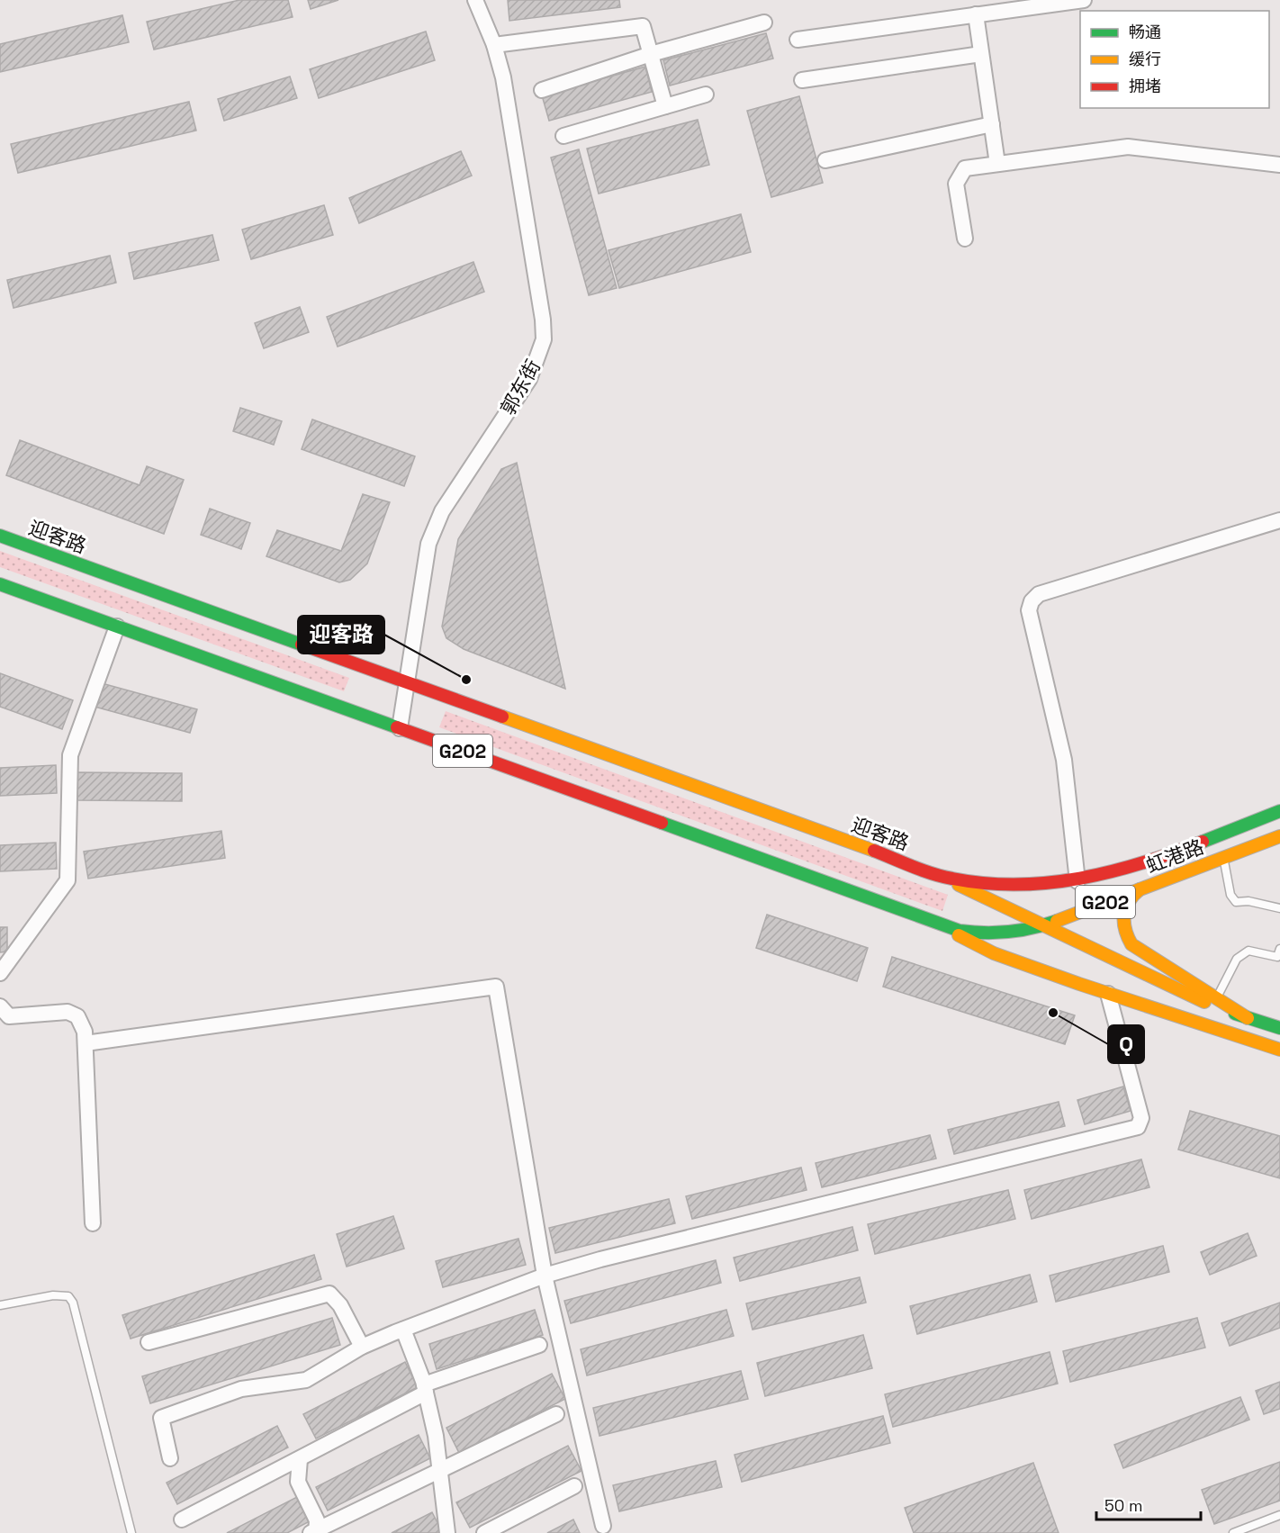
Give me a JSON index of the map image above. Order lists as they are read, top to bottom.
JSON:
{
  "streets": {
    "main road": ["迎客路", "G202", "虹港路"],
    "street": ["郭东街"]
  },
  "crossings": [
    ["郭东街", "迎客路"],
    ["郭东街", "G202"],
    ["迎客路", "虹港路"],
    ["G202", "虹港路"]
  ],
  "places": ["迎客路", "Q"],
  "legend": ["畅通", "缓行", "拥堵"],
  "scale_bar": "50 m"
}
